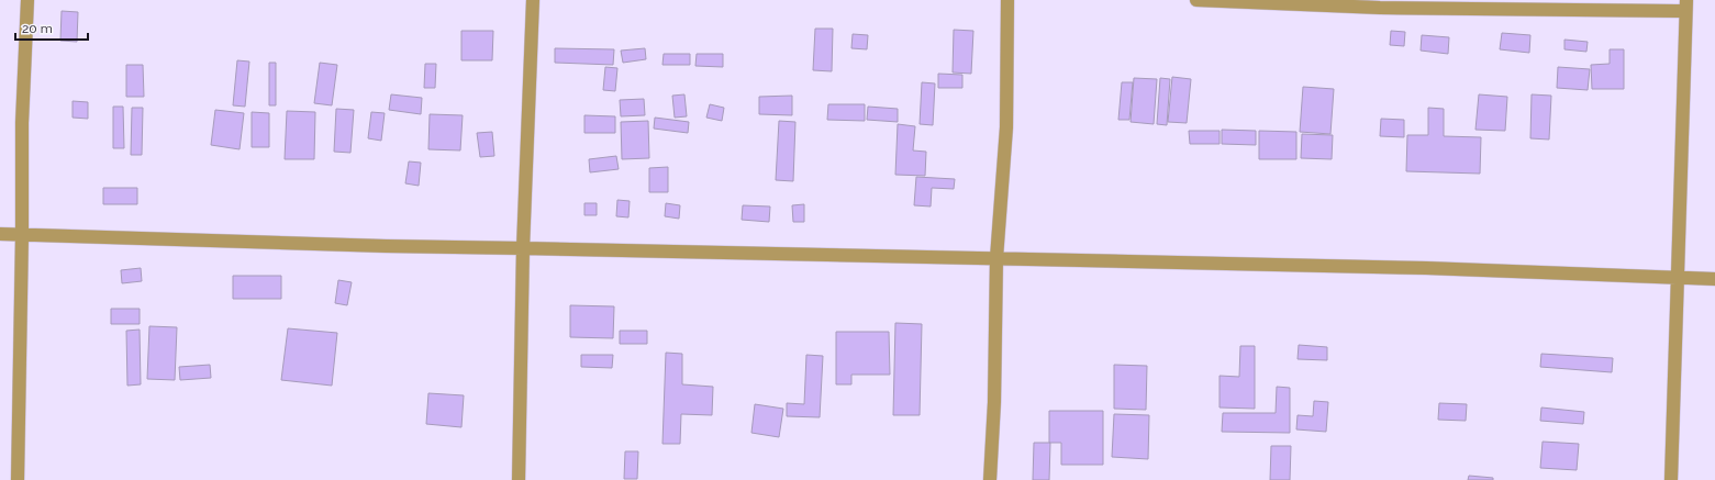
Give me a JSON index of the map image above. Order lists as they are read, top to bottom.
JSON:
{
  "scale_bar": "20 m"
}
